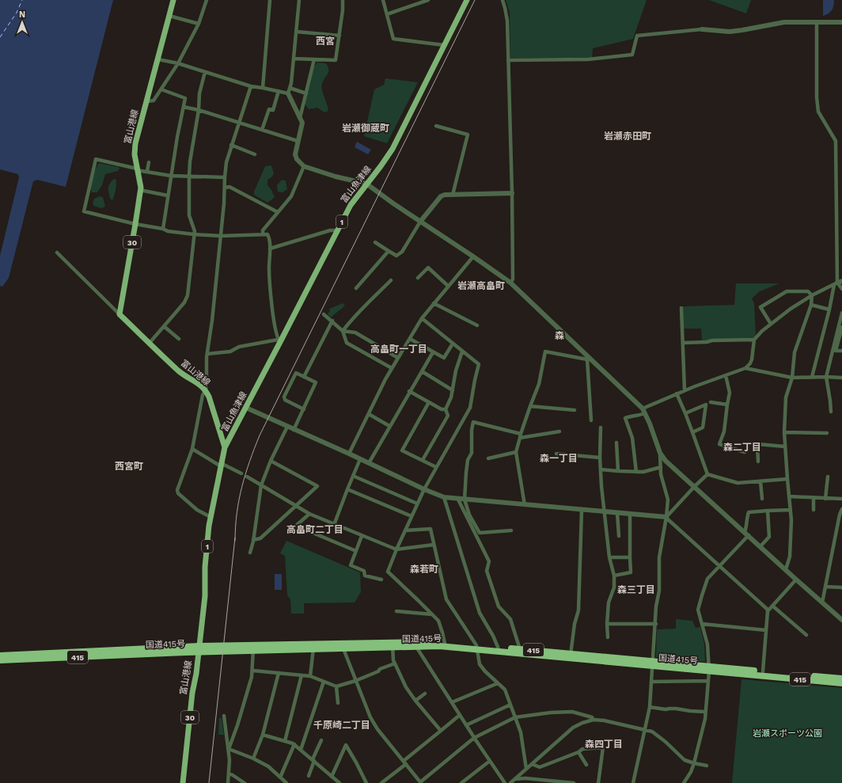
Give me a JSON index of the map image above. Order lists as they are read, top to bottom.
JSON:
{
  "streets": {
    "highway": ["国道415号", "415"],
    "main road": [
      "富山港線",
      "富山魚津線",
      "1",
      "30"
    ]
  },
  "crossings": [
    ["富山港線", "富山魚津線"],
    ["富山港線", "国道415号"]
  ],
  "districts": [
    "西宮",
    "岩瀬御蔵町",
    "岩瀬赤田町",
    "岩瀬高畠町",
    "森",
    "高畠町一丁目",
    "森二丁目",
    "森一丁目",
    "西宮町",
    "高畠町二丁目",
    "森若町",
    "森三丁目",
    "千原崎二丁目",
    "森四丁目"
  ],
  "parks": ["岩瀬スポーツ公園"],
  "north": "top"
}
